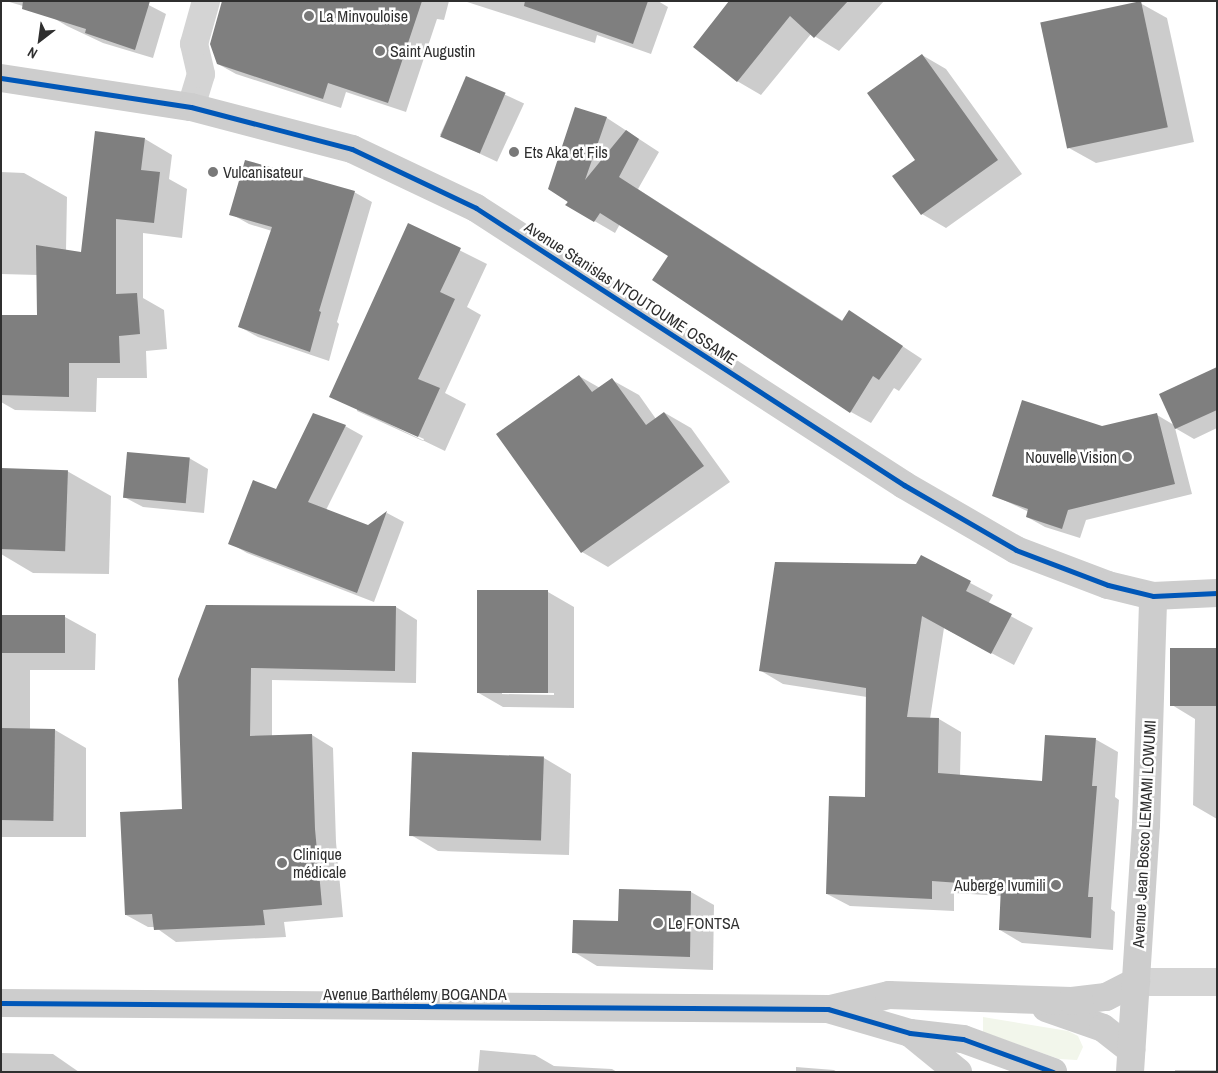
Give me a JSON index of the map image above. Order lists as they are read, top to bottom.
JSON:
{
  "streets": {
    "street": ["Avenue Stanislas NTOUTOUME OSSAME", "Avenue Jean Bosco LEMAMI LOWUMI", "Avenue Barthélemy BOGANDA"]
  },
  "crossings": [
    ["Avenue Stanislas NTOUTOUME OSSAME", "Avenue Jean Bosco LEMAMI LOWUMI"]
  ],
  "places": [
    "La Minvouloise",
    "Saint Augustin",
    "Ets Aka et Fils",
    "Vulcanisateur",
    "Nouvelle Vision",
    "Clinique médicale",
    "Auberge Ivumili",
    "Le FONTSA"
  ],
  "north": "bottom left"
}
